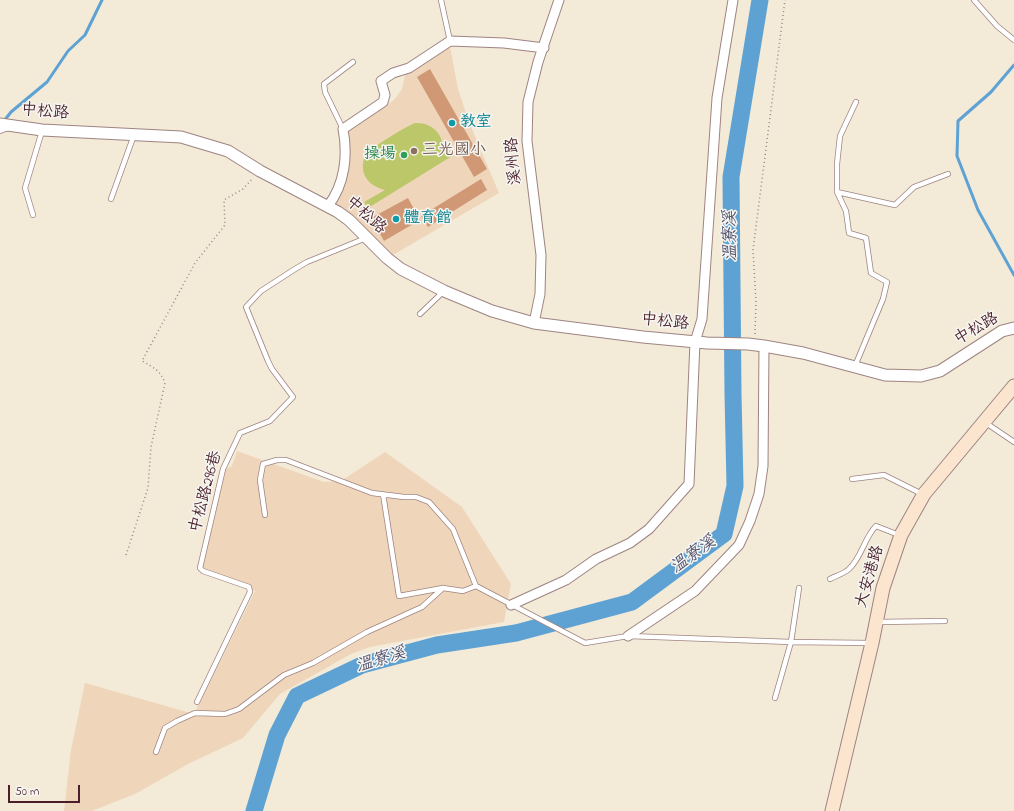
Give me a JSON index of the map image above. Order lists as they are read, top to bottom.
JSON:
{
  "streets": {
    "main road": ["大安港路"],
    "street": ["中松路", "溪州路"],
    "lane": ["中松路296巷"]
  },
  "crossings": [
    ["中松路", "溪州路"],
    ["中松路", "中松路296巷"]
  ],
  "water": ["溫寮溪"],
  "places": [
    "教室",
    "三光國小",
    "操場",
    "體育館"
  ],
  "scale_bar": "50 m"
}
